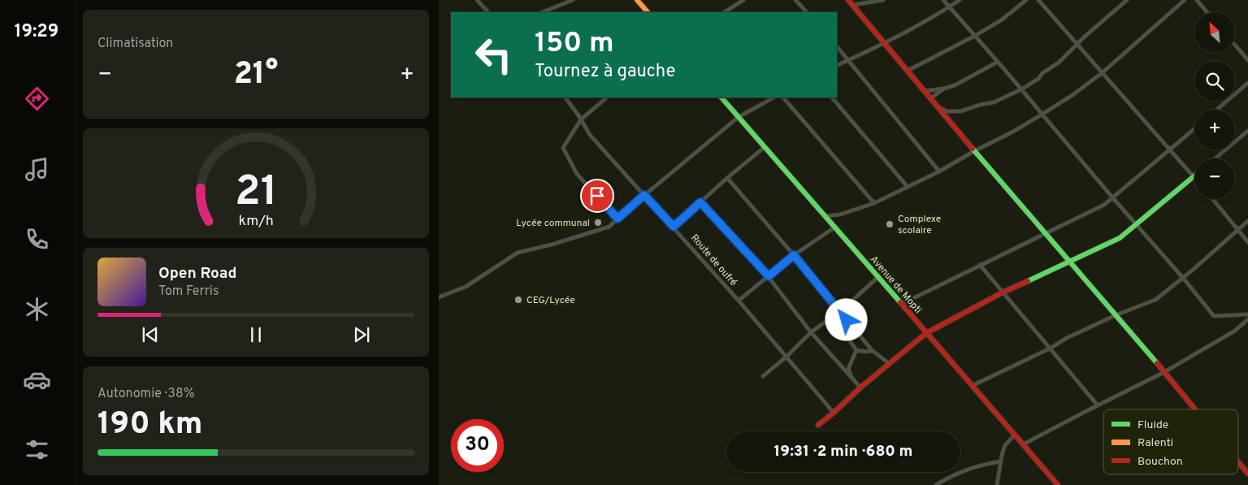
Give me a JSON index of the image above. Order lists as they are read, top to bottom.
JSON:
{
  "streets": {
    "street": ["Route de oufré", "Avenue de Mopti"]
  },
  "places": ["Lycée communal", "Complexe scolaire", "CEG/Lycée"],
  "legend": ["Fluide", "Ralenti", "Bouchon"],
  "north": "top left",
  "page": {
    "tabs": "19:29",
    "tile": [
      "Climatisation",
      ["Autonomie · 38%", "190 km"]
    ],
    "map_buttons": ["+", "−"],
    "turn": ["150 m", "Tournez à gauche"],
    "heat": ["−", "21°", "+"],
    "song": ["Open Road", "Tom Ferris"],
    "limit": "30",
    "trip": "19:31 · 2 min · 680 m",
    "gauge": ["21", "km/h"]
  }
}
